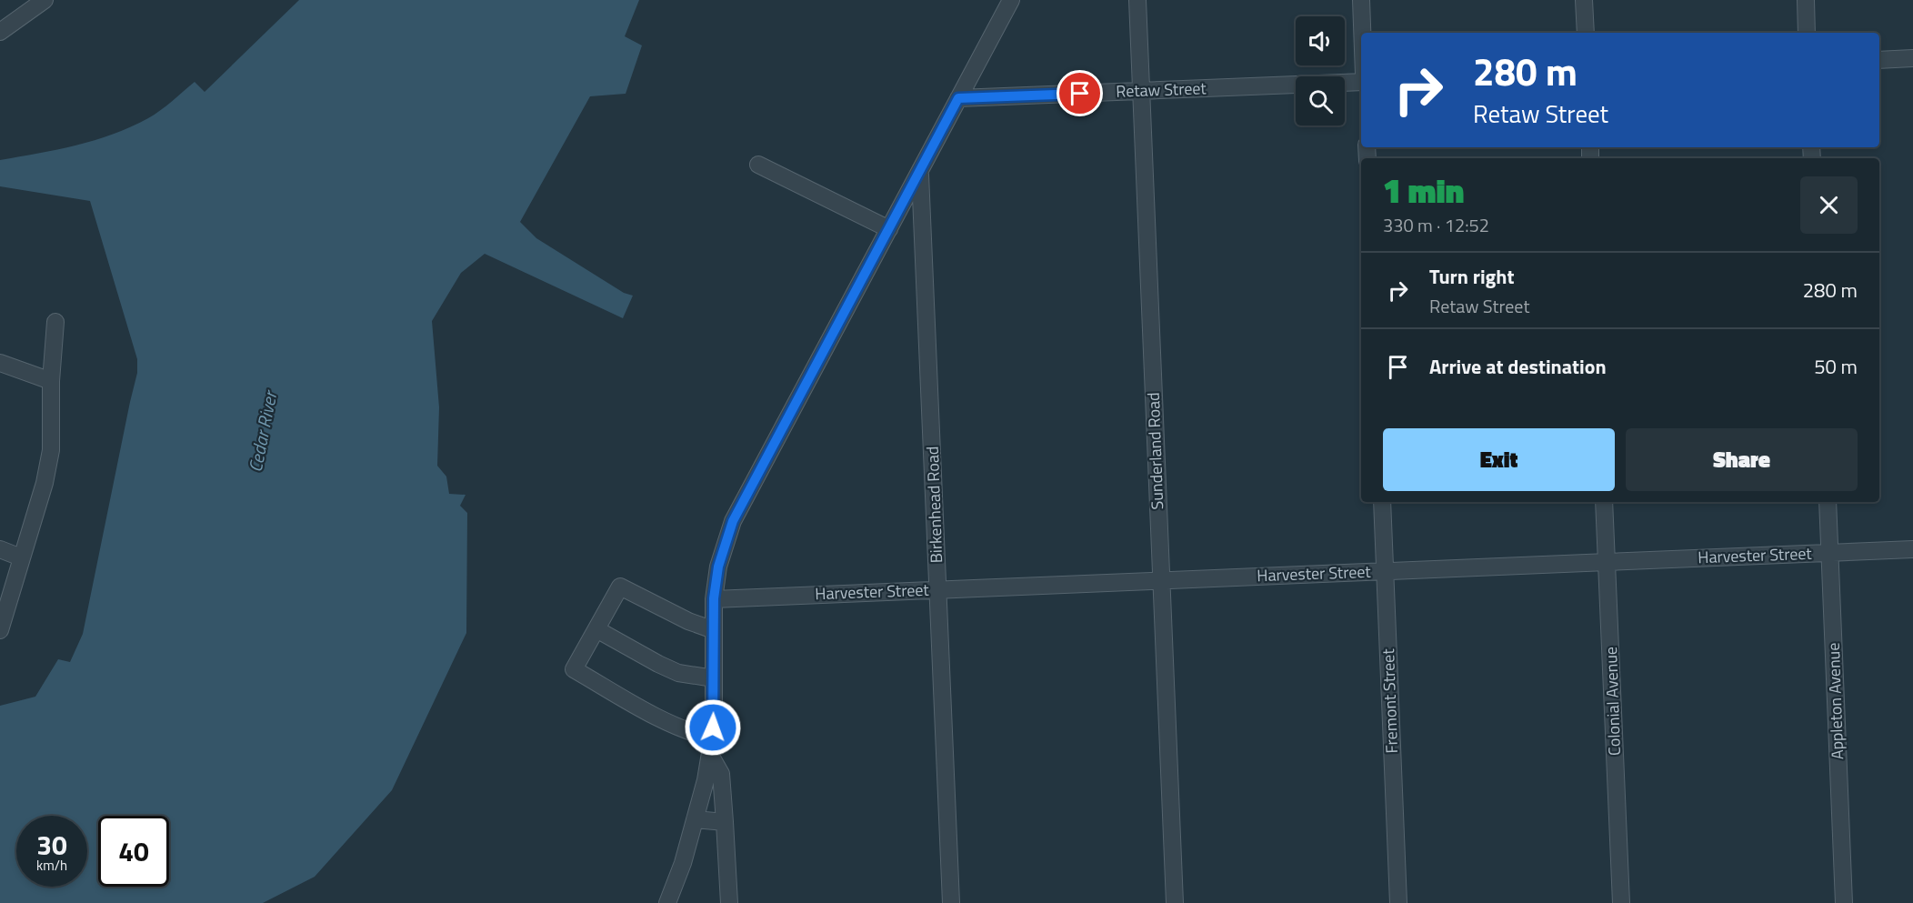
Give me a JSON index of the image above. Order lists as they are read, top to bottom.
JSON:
{
  "streets": {
    "street": [
      "Retaw Street",
      "Sunderland Road",
      "Birkenhead Road",
      "Harvester Street",
      "Fremont Street",
      "Colonial Avenue",
      "Appleton Avenue"
    ]
  },
  "crossings": [
    ["Retaw Street", "Sunderland Road"],
    ["Sunderland Road", "Harvester Street"],
    ["Birkenhead Road", "Harvester Street"],
    ["Harvester Street", "Fremont Street"],
    ["Harvester Street", "Colonial Avenue"],
    ["Harvester Street", "Appleton Avenue"]
  ],
  "water": ["Cedar River"],
  "page": {
    "turn": ["280 m", "Retaw Street"],
    "heading": ["1 min", "330 m · 12:52"],
    "list": [
      {
        "name": "Turn right",
        "note": "Retaw Street",
        "value": "280 m"
      },
      {
        "name": "Arrive at destination",
        "value": "50 m"
      }
    ],
    "buttons": ["Exit", "Share"],
    "speed": "30 km/h",
    "limit": "40"
  }
}
